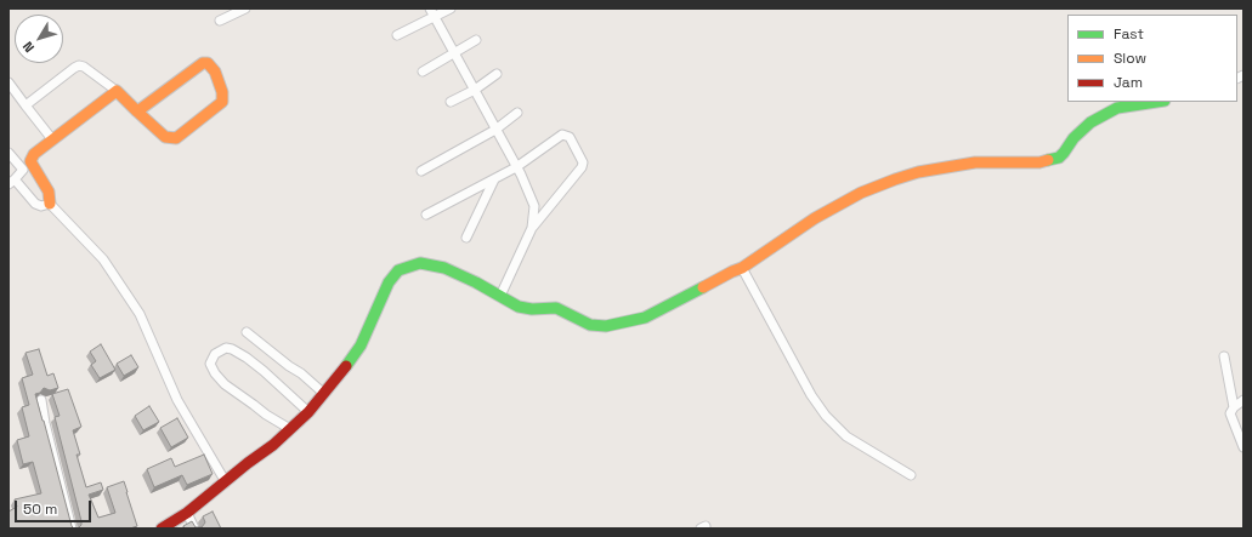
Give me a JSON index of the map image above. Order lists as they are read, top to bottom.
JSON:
{
  "legend": ["Fast", "Slow", "Jam"],
  "scale_bar": "50 m",
  "north": "bottom left"
}
